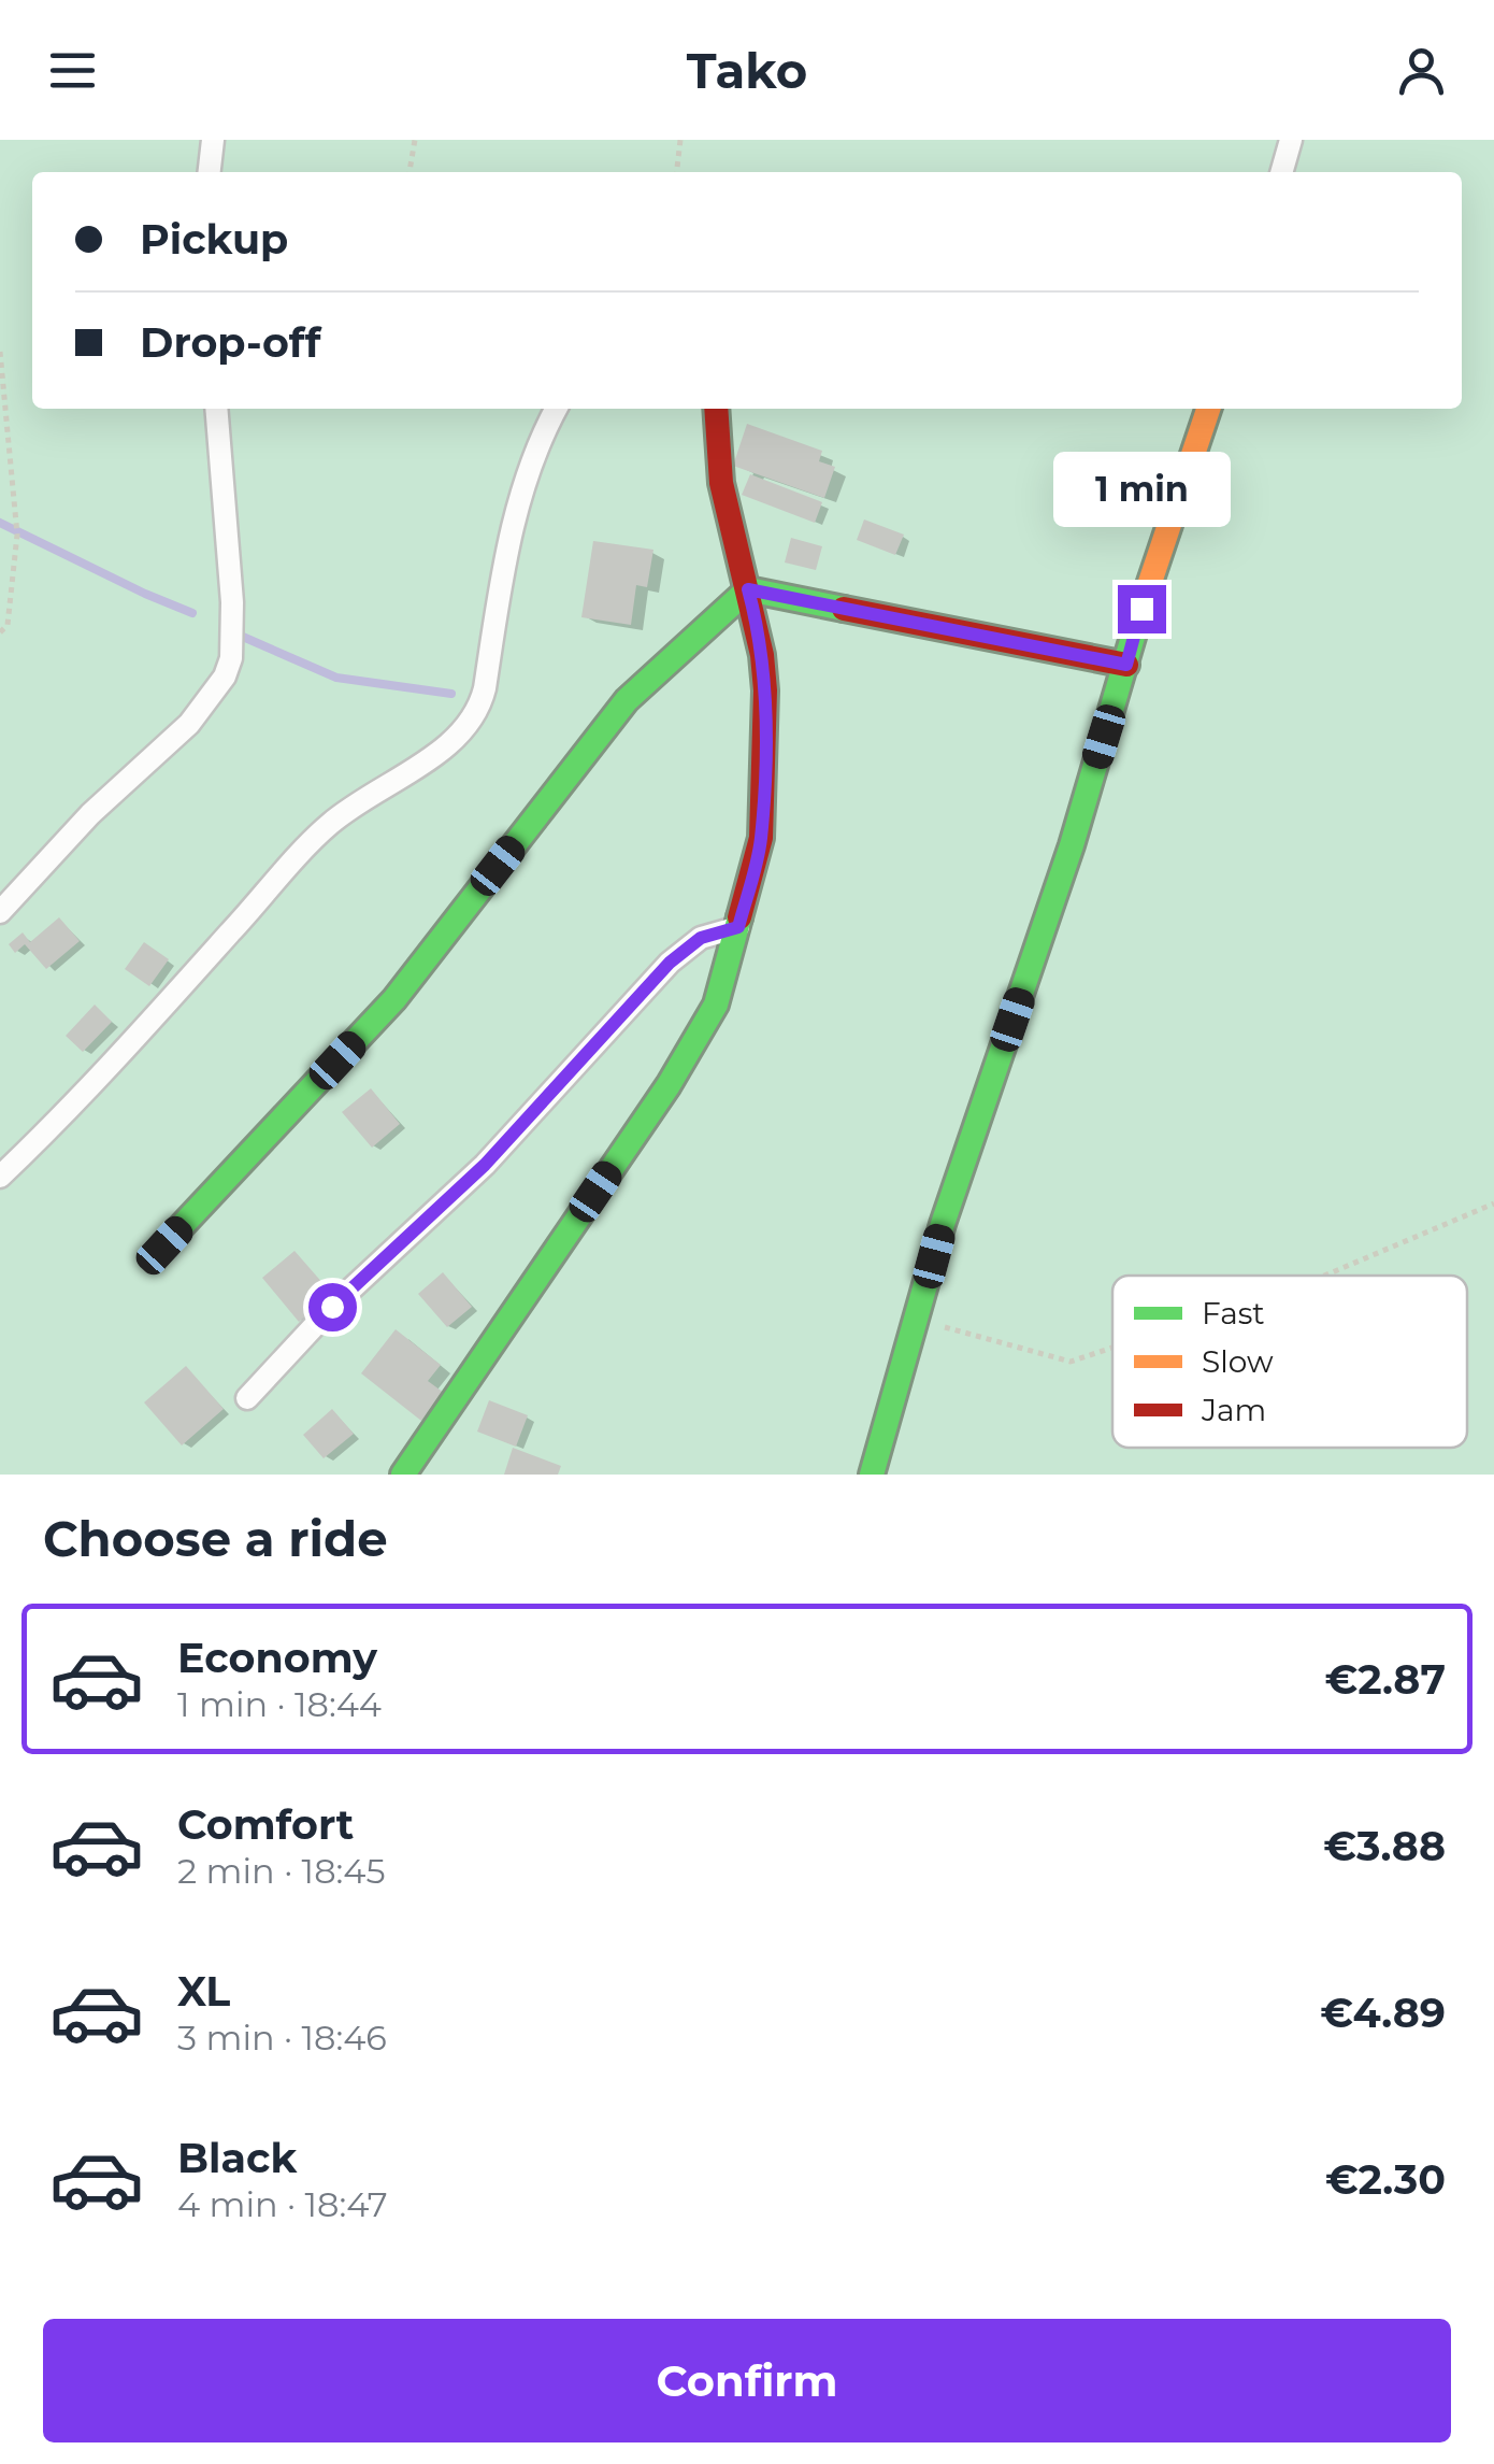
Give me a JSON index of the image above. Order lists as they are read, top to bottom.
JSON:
{
  "legend": ["Fast", "Slow", "Jam"],
  "page": {
    "header": "Tako",
    "banner": ["Pickup", "Drop-off"],
    "bubble": "1 min",
    "heading": "Choose a ride",
    "list": [
      {
        "name": "Economy",
        "note": "1 min · 18:44",
        "value": "€2.87"
      },
      {
        "name": "Comfort",
        "note": "2 min · 18:45",
        "value": "€3.88"
      },
      {
        "name": "XL",
        "note": "3 min · 18:46",
        "value": "€4.89"
      },
      {
        "name": "Black",
        "note": "4 min · 18:47",
        "value": "€2.30"
      }
    ],
    "buttons": "Confirm"
  }
}
